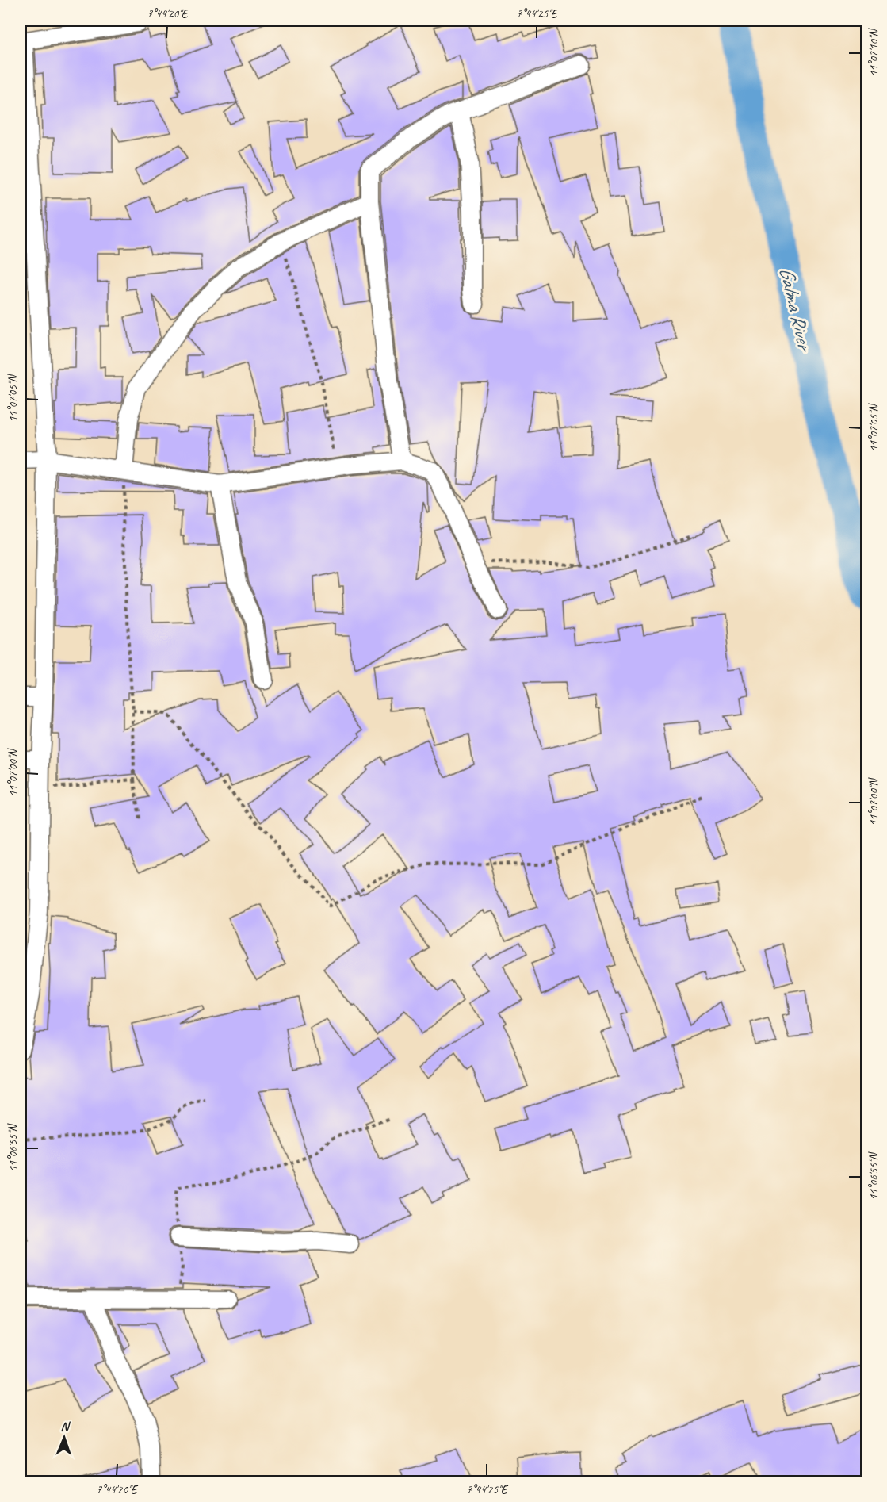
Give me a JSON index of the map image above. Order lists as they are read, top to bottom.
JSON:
{
  "water": ["Galma River"],
  "north": "top",
  "coordinates": [
    "7°44'20\"E",
    "7°44'25\"E",
    "11°07'10\"N",
    "11°07'05\"N",
    "11°07'00\"N",
    "11°06'55\"N"
  ]
}
